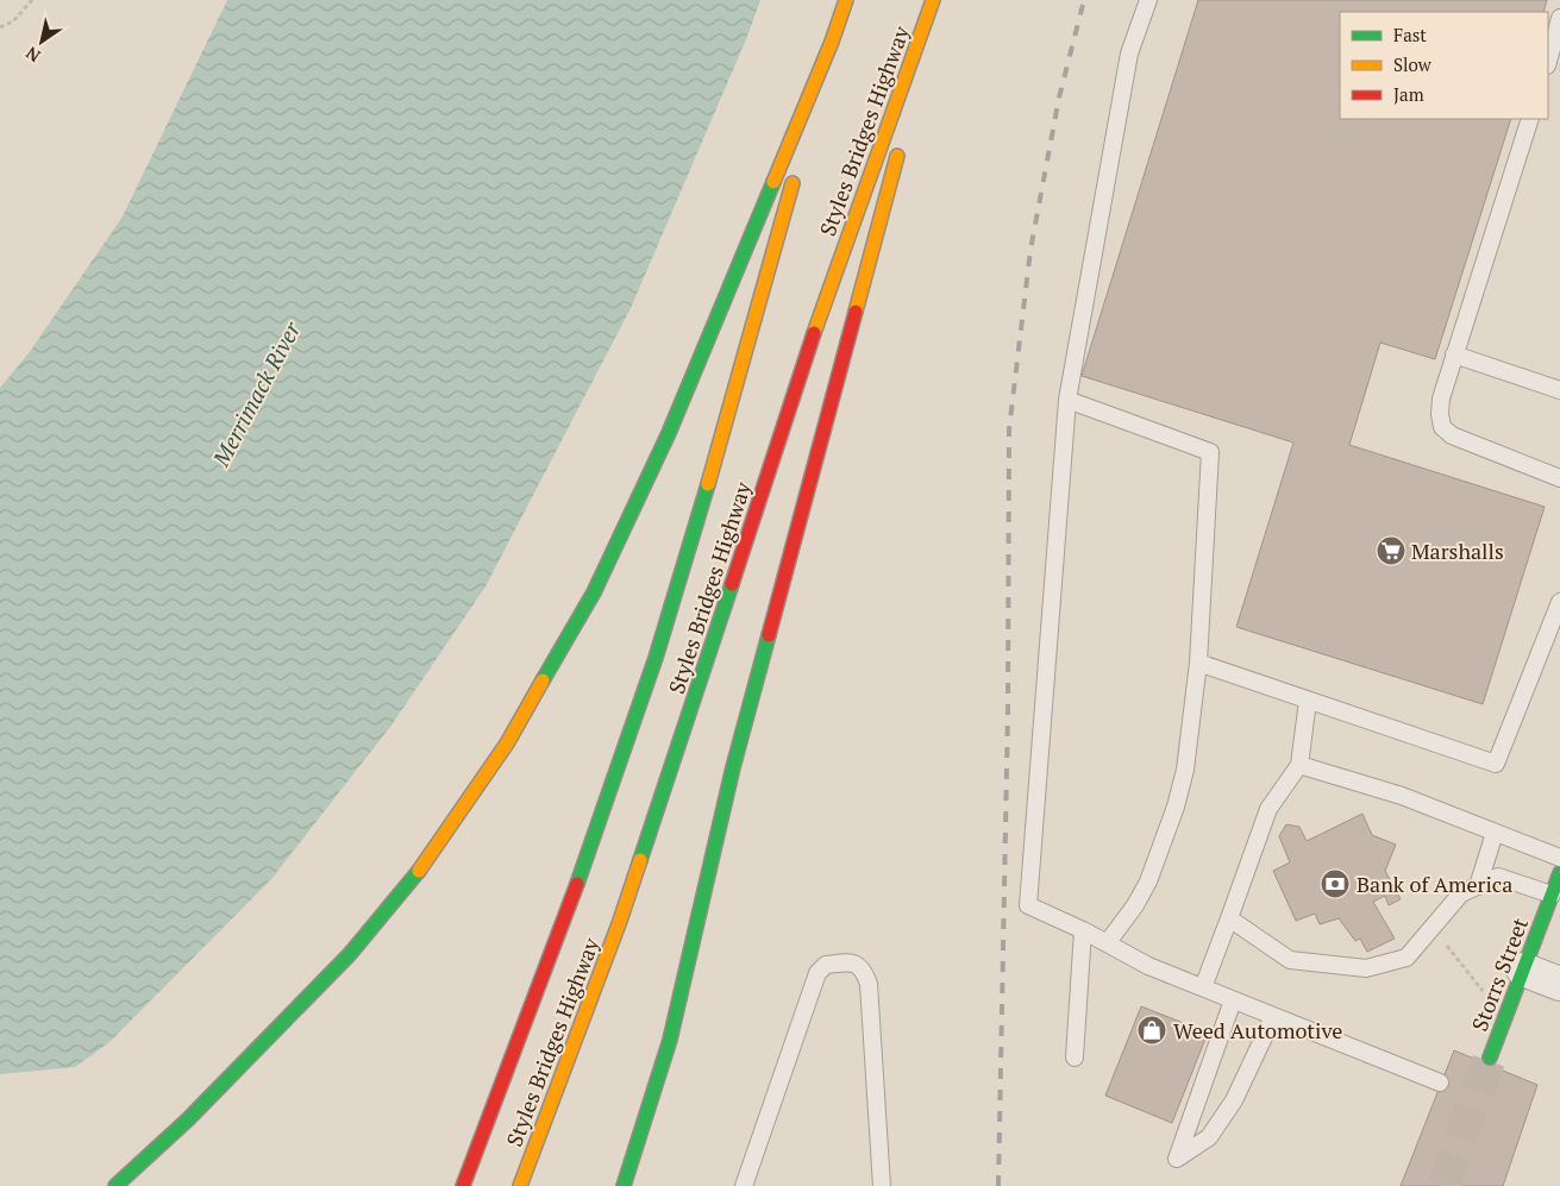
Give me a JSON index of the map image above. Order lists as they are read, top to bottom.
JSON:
{
  "streets": {
    "main road": ["Styles Bridges Highway", "Storrs Street"]
  },
  "water": ["Merrimack River"],
  "places": {
    "supermarket": ["Marshalls"],
    "bank": ["Bank of America"],
    "shop": ["Weed Automotive"]
  },
  "legend": ["Fast", "Slow", "Jam"],
  "north": "bottom left"
}
